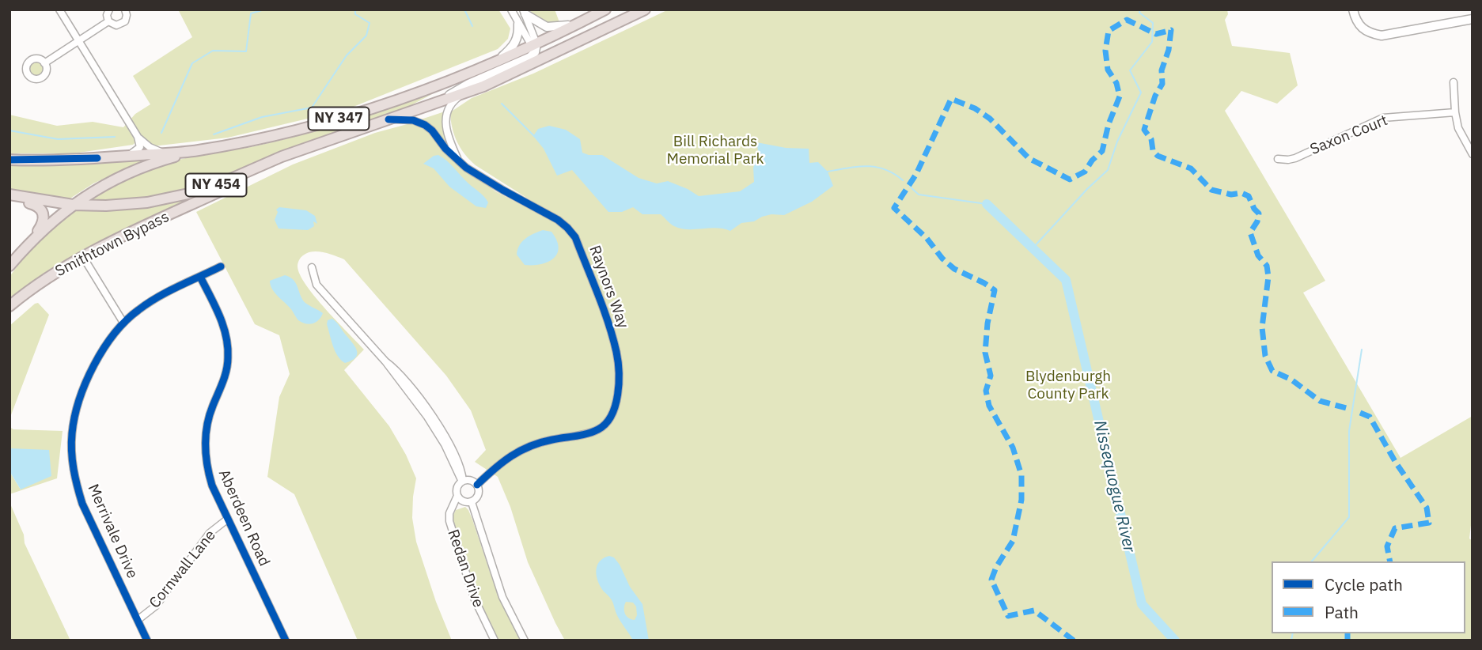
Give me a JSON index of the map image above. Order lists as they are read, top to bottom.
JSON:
{
  "streets": {
    "highway": ["NY 347", "NY 454", "Smithtown Bypass"],
    "street": [
      "Saxon Court",
      "Raynors Way",
      "Aberdeen Road",
      "Merrivale Drive",
      "Redan Drive",
      "Cornwall Lane"
    ]
  },
  "crossings": [
    ["NY 347", "NY 454"],
    ["NY 347", "Smithtown Bypass"],
    ["NY 347", "Raynors Way"],
    ["NY 454", "Smithtown Bypass"],
    ["Raynors Way", "Redan Drive"],
    ["Aberdeen Road", "Merrivale Drive"],
    ["Aberdeen Road", "Cornwall Lane"],
    ["Merrivale Drive", "Cornwall Lane"]
  ],
  "water": ["Nissequogue River"],
  "parks": ["Bill Richards Memorial Park", "Blydenburgh County Park"],
  "legend": ["Cycle path", "Path"]
}
